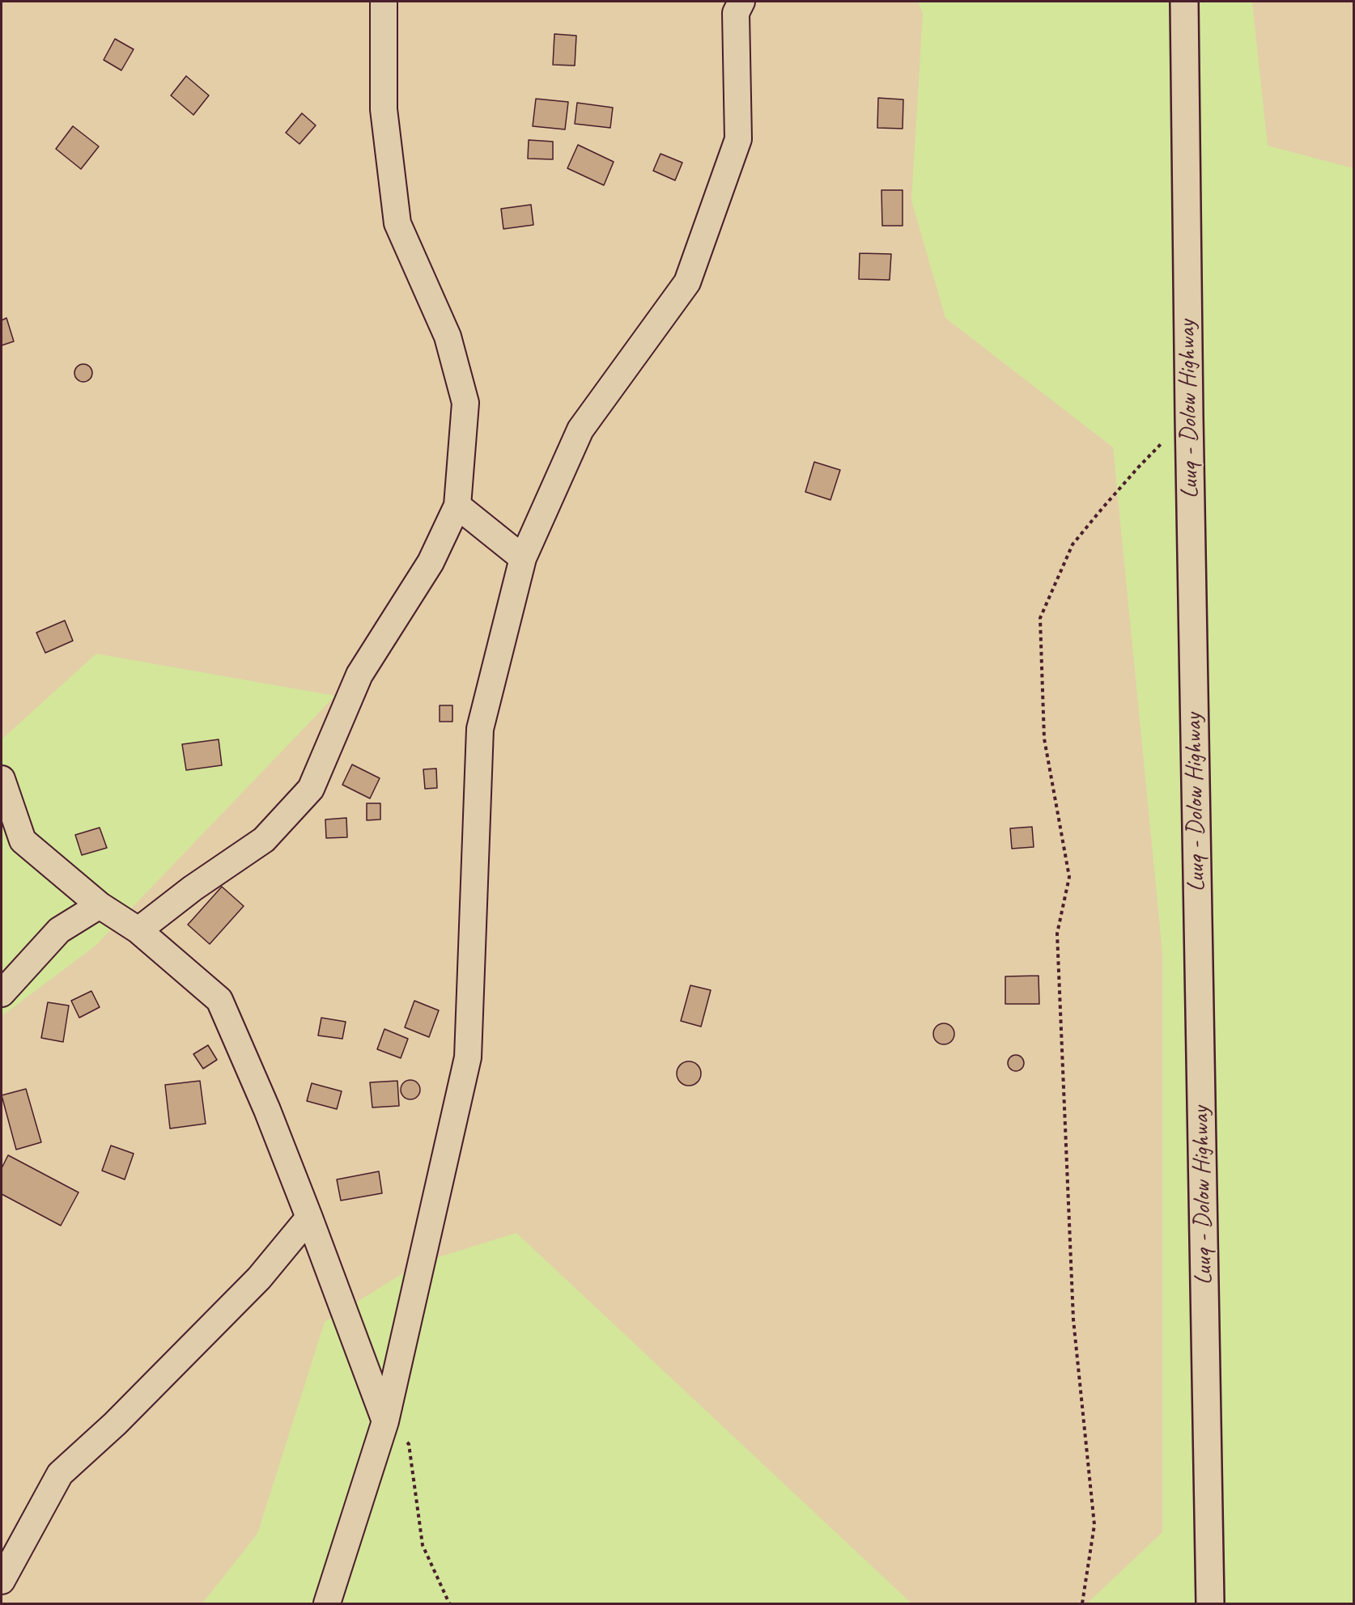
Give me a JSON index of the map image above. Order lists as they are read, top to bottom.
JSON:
{
  "streets": {
    "main road": ["Luuq - Dolow Highway"]
  }
}
